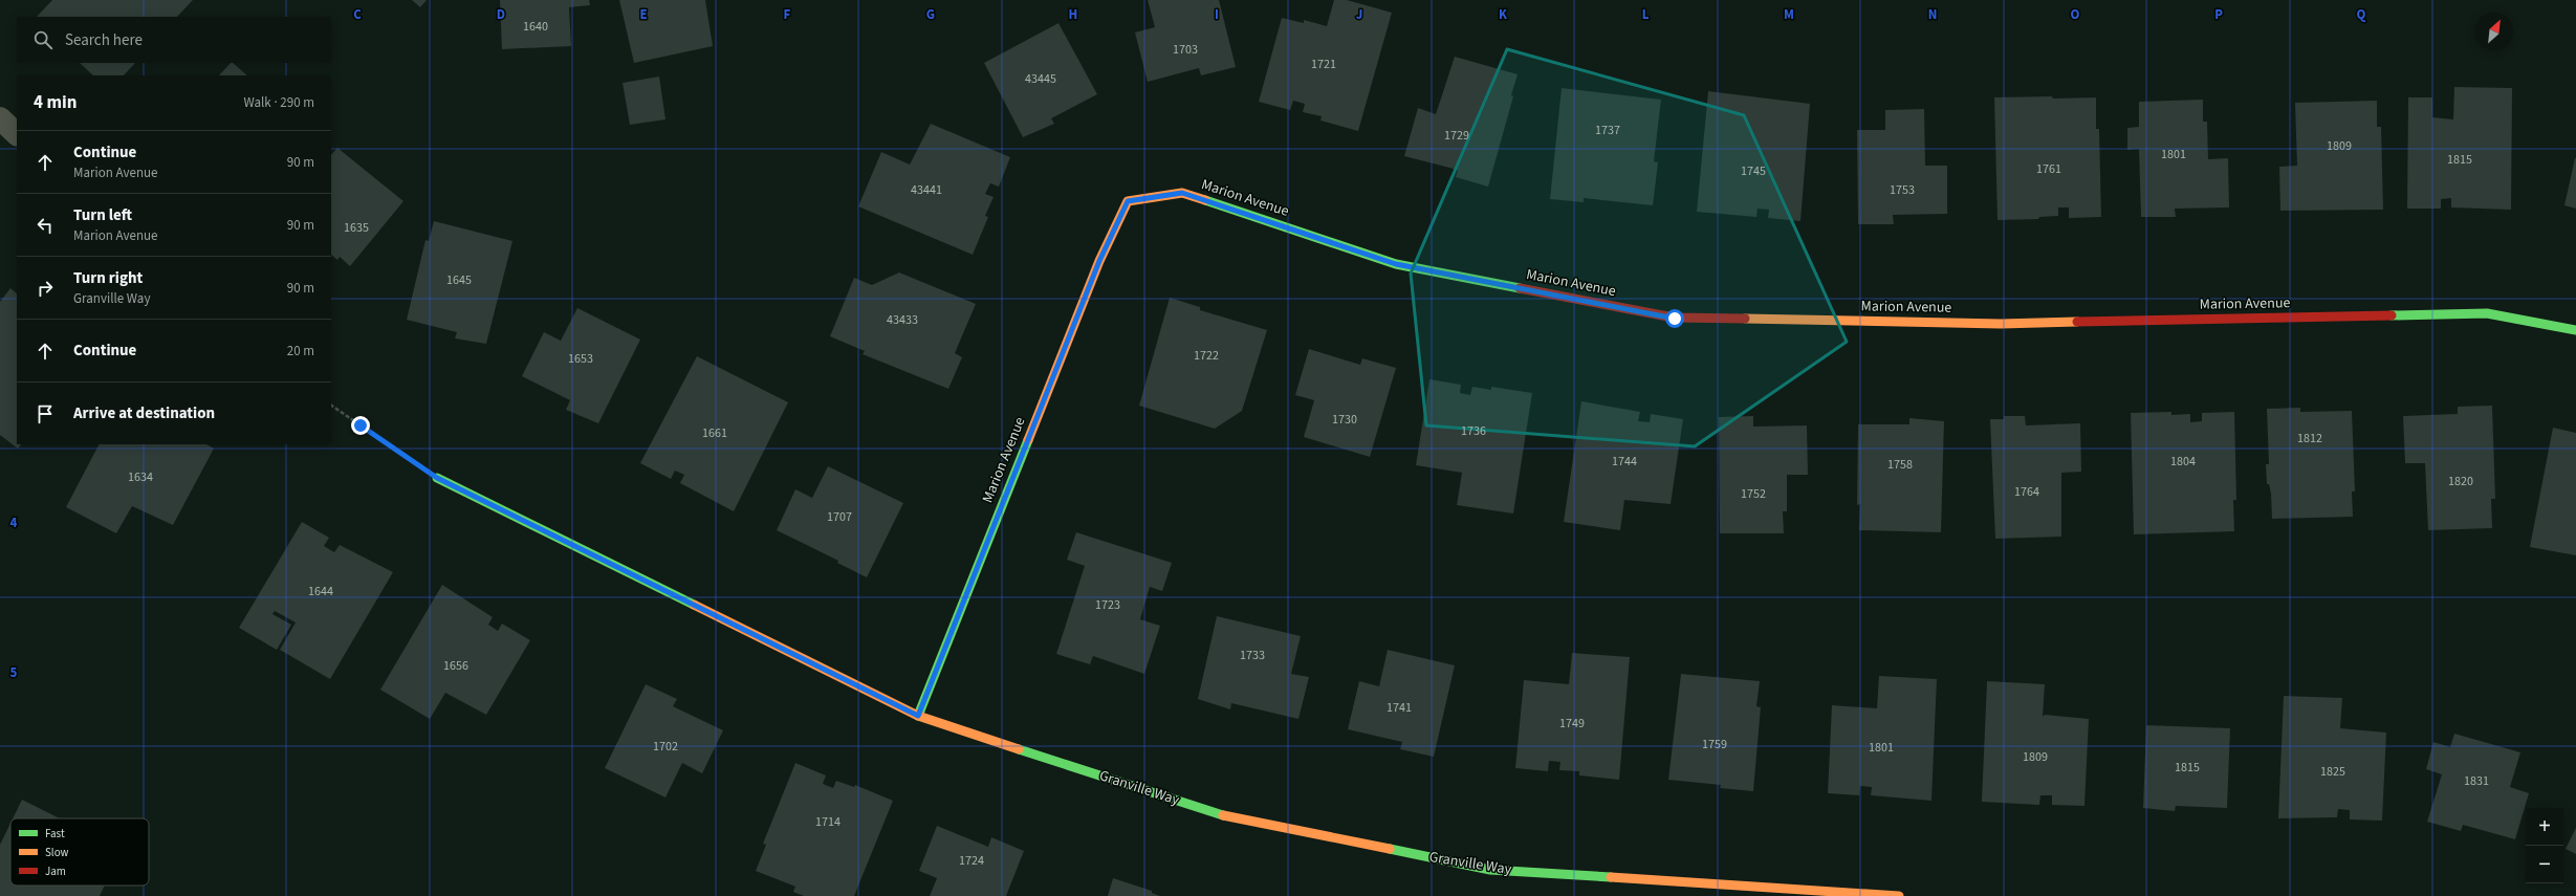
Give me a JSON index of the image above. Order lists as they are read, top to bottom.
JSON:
{
  "streets": {
    "street": ["Marion Avenue", "Granville Way"]
  },
  "crossings": [
    ["Marion Avenue", "Granville Way"]
  ],
  "house_numbers": [
    "1640",
    "1703",
    "1721",
    "43445",
    "1737",
    "1729",
    "1809",
    "1801",
    "1815",
    "1761",
    "1745",
    "43441",
    "1753",
    "1635",
    "1645",
    "43433",
    "1722",
    "1653",
    "1730",
    "1736",
    "1661",
    "1812",
    "1744",
    "1804",
    "1758",
    "1634",
    "1820",
    "1764",
    "1752",
    "1707",
    "1644",
    "1723",
    "1733",
    "1656",
    "1741",
    "1749",
    "1759",
    "1702",
    "1801",
    "1809",
    "1815",
    "1825",
    "1831",
    "1714",
    "1724"
  ],
  "legend": ["Fast", "Slow", "Jam"],
  "north": "top right",
  "page": {
    "search": "Search here",
    "heading": ["4 min", "Walk · 290 m"],
    "list": [
      ["Continue", "Marion Avenue", "90 m"],
      ["Turn left", "Marion Avenue", "90 m"],
      ["Turn right", "Granville Way", "90 m"],
      ["Continue", "20 m"],
      "Arrive at destination"
    ],
    "map_buttons": ["+", "−"]
  },
  "grid": {
    "columns": [
      "C",
      "D",
      "E",
      "F",
      "G",
      "H",
      "I",
      "J",
      "K",
      "L",
      "M",
      "N",
      "O",
      "P",
      "Q"
    ],
    "rows": ["4", "5"]
  }
}
